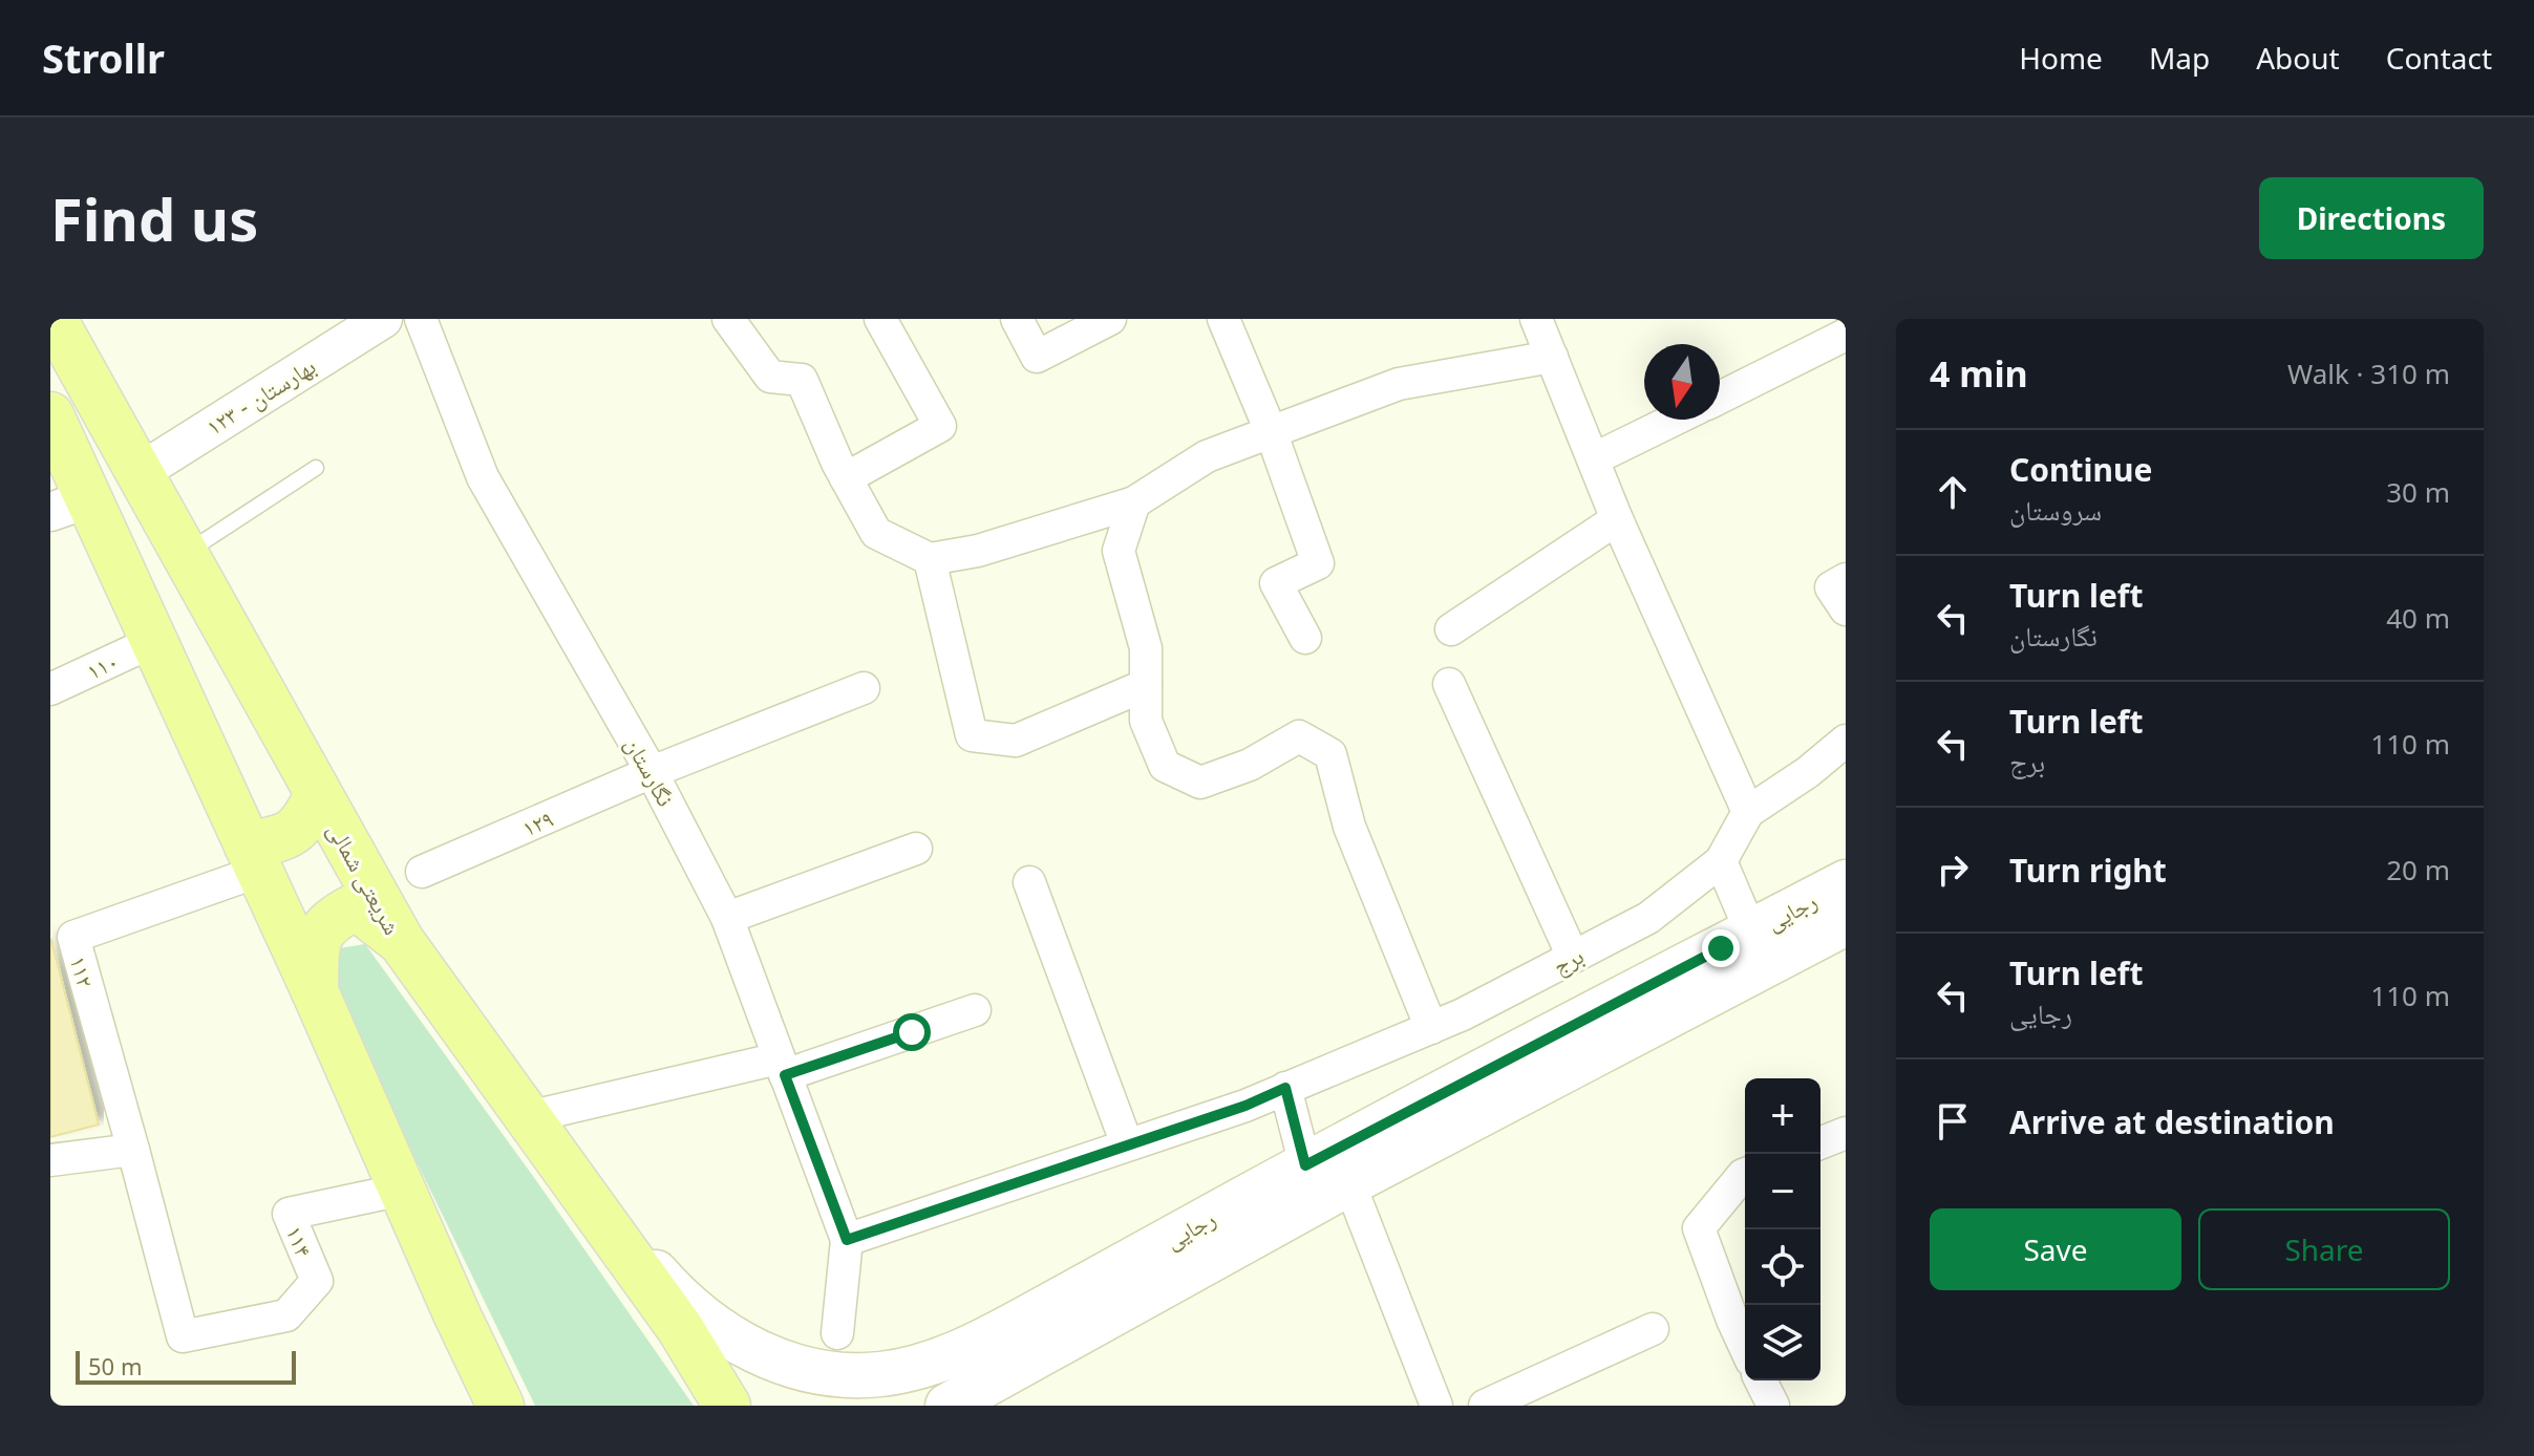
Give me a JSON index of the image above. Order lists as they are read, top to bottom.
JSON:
{
  "streets": {
    "main road": ["شریعتی شمالی", "رجایی"],
    "street": [
      "بهارستان - ۱۲۳",
      "۱۱۰",
      "نگارستان",
      "۱۲۹",
      "برج",
      "۱۱۲",
      "۱۱۴"
    ]
  },
  "crossings": [
    ["بهارستان - ۱۲۳", "شریعتی شمالی"],
    ["نگارستان", "۱۲۹"],
    ["نگارستان", "برج"],
    ["شریعتی شمالی", "رجایی"],
    ["۱۱۲", "۱۱۴"]
  ],
  "scale_bar": "50 m",
  "north": "bottom",
  "page": {
    "header": "Strollr",
    "nav": [
      "Home",
      "Map",
      "About",
      "Contact"
    ],
    "buttons": [
      "Directions",
      ["Save", "Share"]
    ],
    "title": "Find us",
    "heading": ["4 min", "Walk · 310 m"],
    "list": [
      ["Continue", "سروستان", "30 m"],
      ["Turn left", "نگارستان", "40 m"],
      ["Turn left", "برج", "110 m"],
      ["Turn right", "20 m"],
      ["Turn left", "رجایی", "110 m"],
      "Arrive at destination"
    ],
    "map_buttons": ["+", "−"],
    "scale": "50 m"
  }
}
